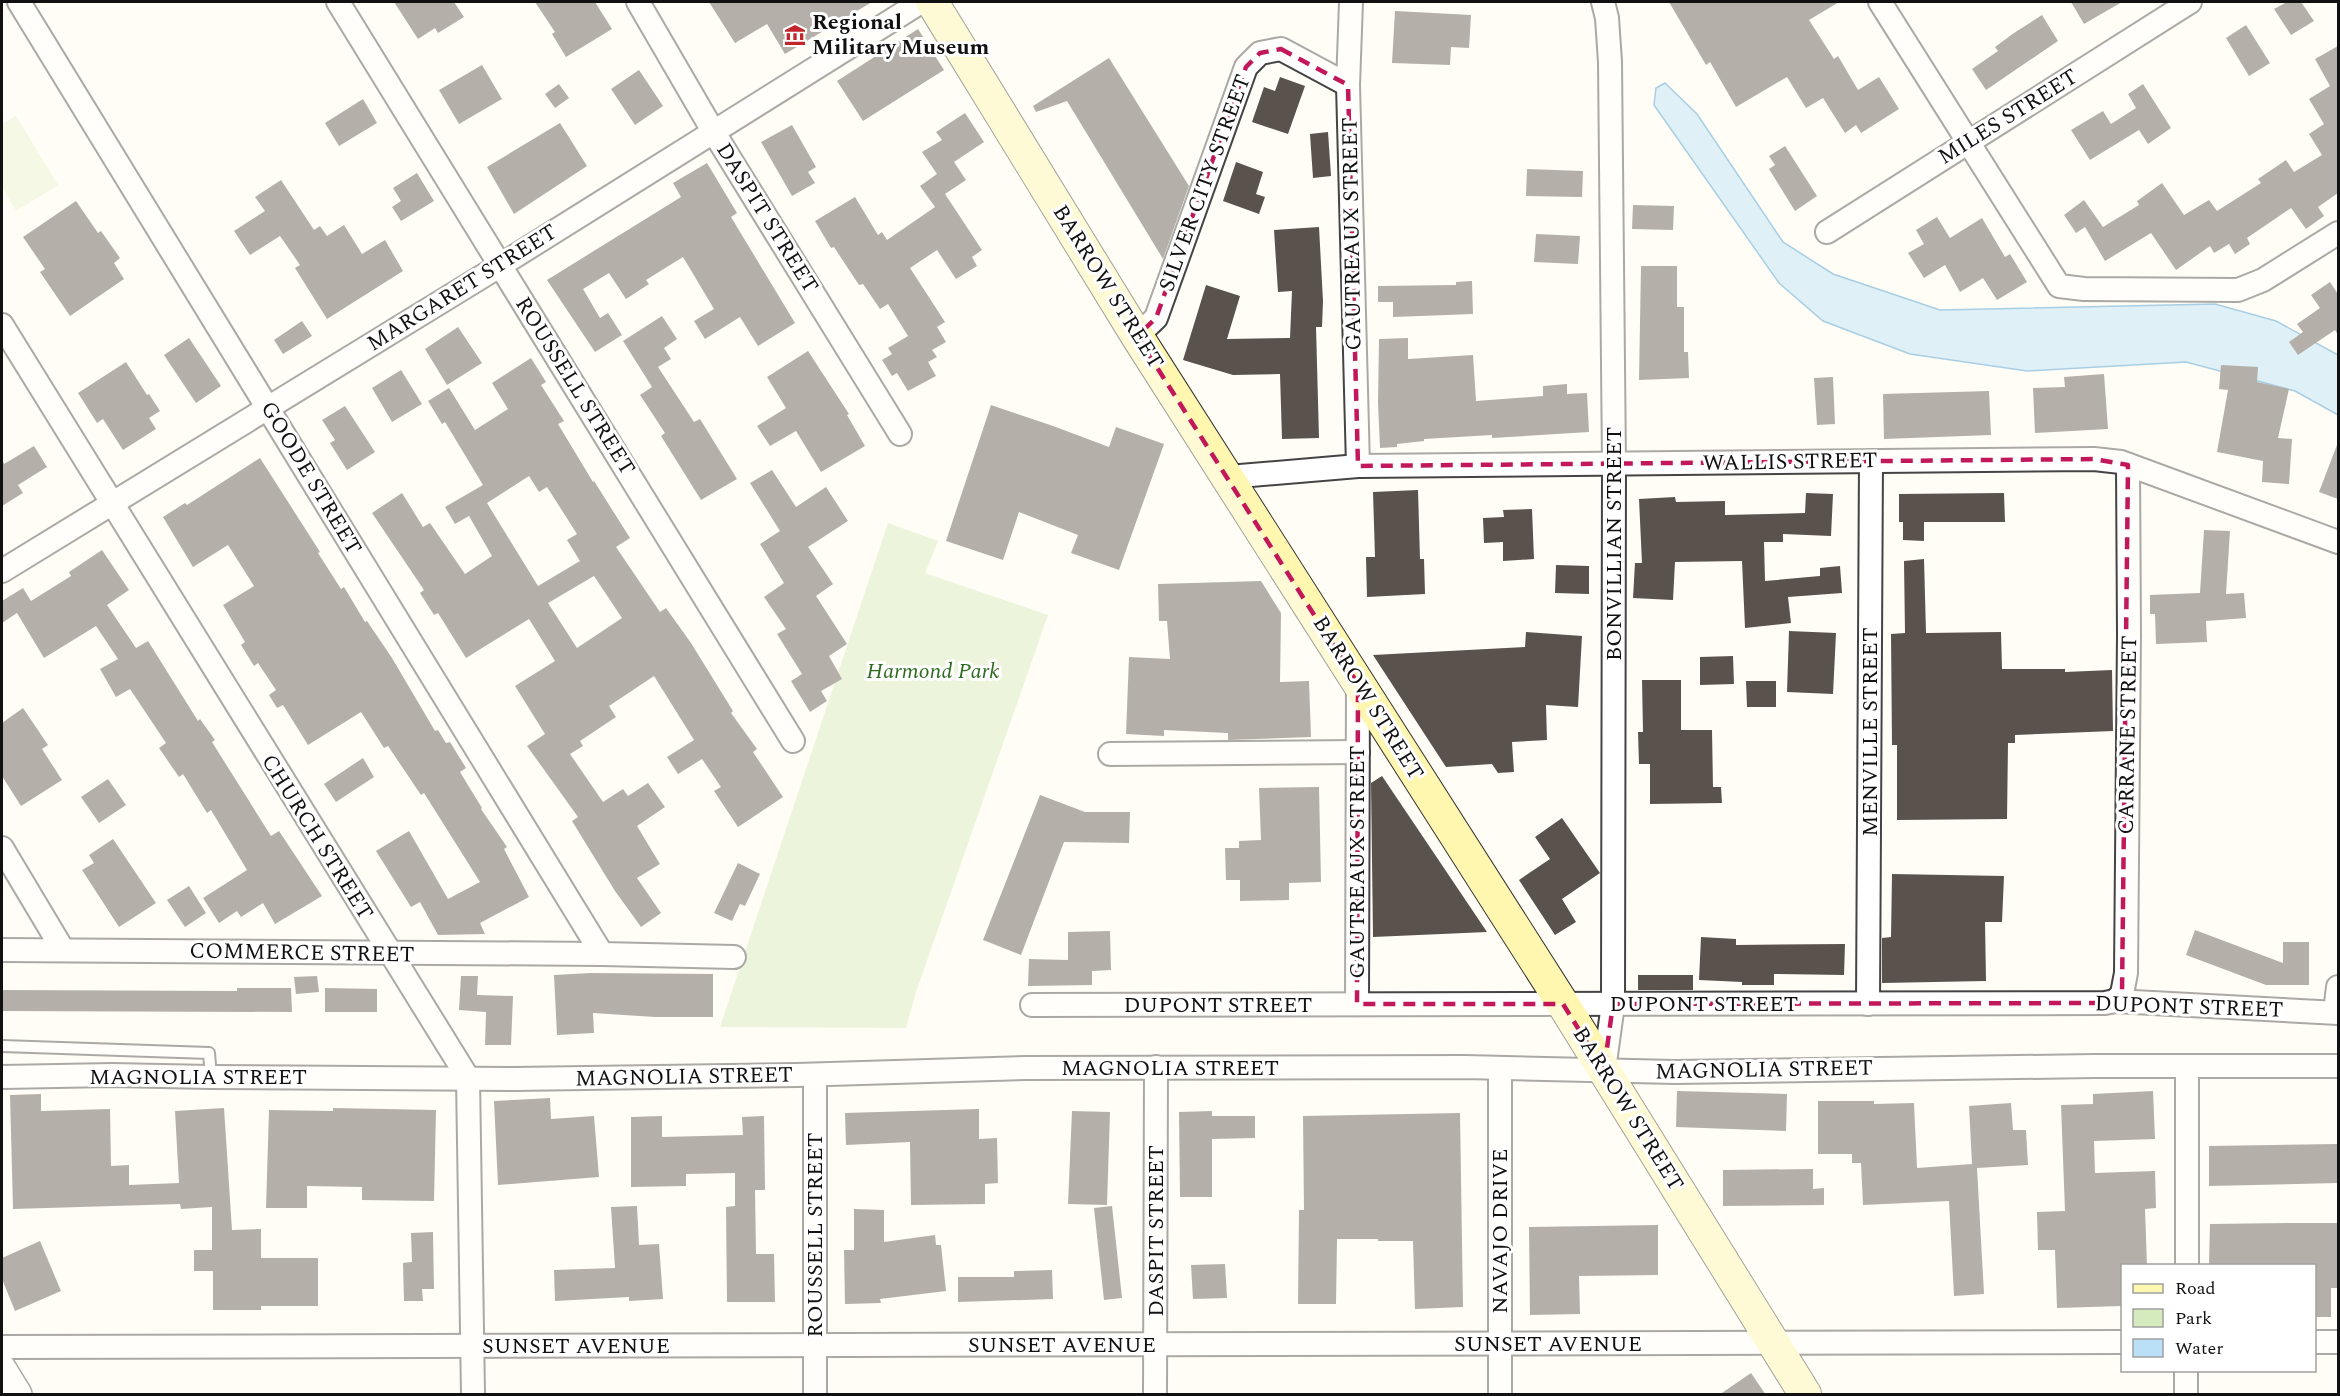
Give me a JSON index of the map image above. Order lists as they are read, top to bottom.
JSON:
{
  "streets": {
    "main road": ["BARROW STREET"],
    "street": [
      "MILES STREET",
      "SILVER CITY STREET",
      "DASPIT STREET",
      "GAUTREAUX STREET",
      "MARGARET STREET",
      "ROUSSELL STREET",
      "WALLIS STREET",
      "GOODE STREET",
      "BONVILLIAN STREET",
      "MENVILLE STREET",
      "CARRANE STREET",
      "CHURCH STREET",
      "COMMERCE STREET",
      "DUPONT STREET",
      "MAGNOLIA STREET",
      "NAVAJO DRIVE",
      "SUNSET AVENUE"
    ]
  },
  "crossings": [
    ["SILVER CITY STREET", "GAUTREAUX STREET"],
    ["SILVER CITY STREET", "BARROW STREET"],
    ["DASPIT STREET", "MARGARET STREET"],
    ["DASPIT STREET", "MAGNOLIA STREET"],
    ["DASPIT STREET", "SUNSET AVENUE"],
    ["GAUTREAUX STREET", "BARROW STREET"],
    ["GAUTREAUX STREET", "WALLIS STREET"],
    ["GAUTREAUX STREET", "DUPONT STREET"],
    ["BARROW STREET", "WALLIS STREET"],
    ["BARROW STREET", "BONVILLIAN STREET"],
    ["BARROW STREET", "DUPONT STREET"],
    ["BARROW STREET", "MAGNOLIA STREET"],
    ["BARROW STREET", "SUNSET AVENUE"],
    ["MARGARET STREET", "ROUSSELL STREET"],
    ["MARGARET STREET", "GOODE STREET"],
    ["MARGARET STREET", "CHURCH STREET"],
    ["ROUSSELL STREET", "MAGNOLIA STREET"],
    ["ROUSSELL STREET", "SUNSET AVENUE"],
    ["WALLIS STREET", "BONVILLIAN STREET"],
    ["WALLIS STREET", "MENVILLE STREET"],
    ["WALLIS STREET", "CARRANE STREET"],
    ["GOODE STREET", "COMMERCE STREET"],
    ["BONVILLIAN STREET", "DUPONT STREET"],
    ["BONVILLIAN STREET", "MAGNOLIA STREET"],
    ["MENVILLE STREET", "DUPONT STREET"],
    ["CARRANE STREET", "DUPONT STREET"],
    ["CHURCH STREET", "COMMERCE STREET"],
    ["CHURCH STREET", "MAGNOLIA STREET"],
    ["CHURCH STREET", "SUNSET AVENUE"],
    ["MAGNOLIA STREET", "NAVAJO DRIVE"],
    ["NAVAJO DRIVE", "SUNSET AVENUE"]
  ],
  "parks": ["Harmond Park"],
  "places": {
    "museum": ["Regional Military Museum"]
  },
  "legend": ["Road", "Park", "Water"]
}
